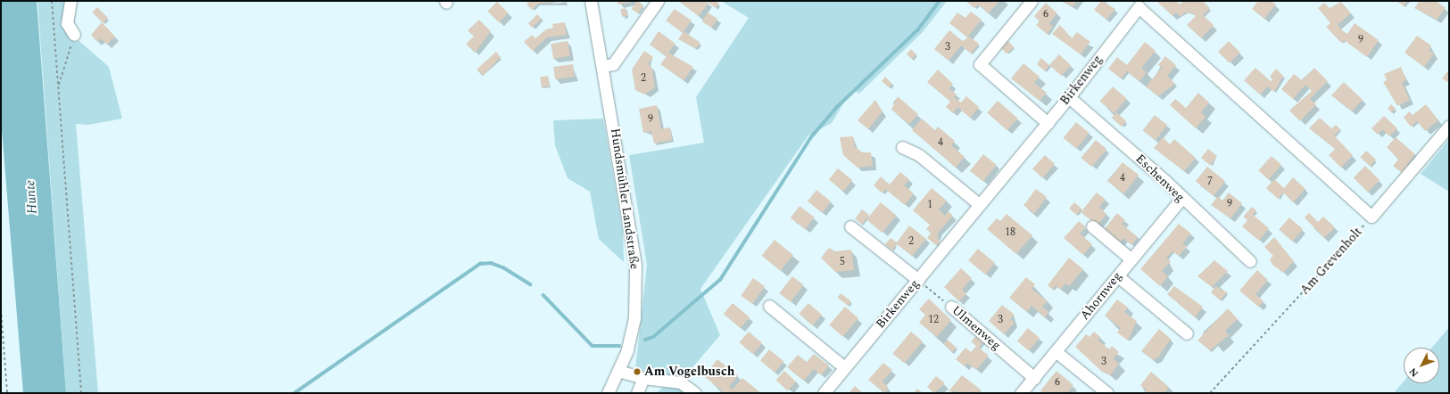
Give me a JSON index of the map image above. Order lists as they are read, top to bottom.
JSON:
{
  "streets": {
    "street": [
      "Birkenweg",
      "Eschenweg",
      "Hundsmühler Landstraße",
      "Am Grevenholt",
      "Ahornweg",
      "Ulmenweg"
    ]
  },
  "crossings": [
    ["Birkenweg", "Eschenweg"],
    ["Birkenweg", "Am Grevenholt"],
    ["Birkenweg", "Ulmenweg"],
    ["Eschenweg", "Ahornweg"],
    ["Ahornweg", "Ulmenweg"]
  ],
  "water": ["Hunte"],
  "places": ["Am Vogelbusch"],
  "house_numbers": [
    "6",
    "9",
    "3",
    "2",
    "9",
    "4",
    "4",
    "7",
    "9",
    "1",
    "18",
    "2",
    "5",
    "12",
    "3",
    "3",
    "6"
  ],
  "north": "bottom left"
}
